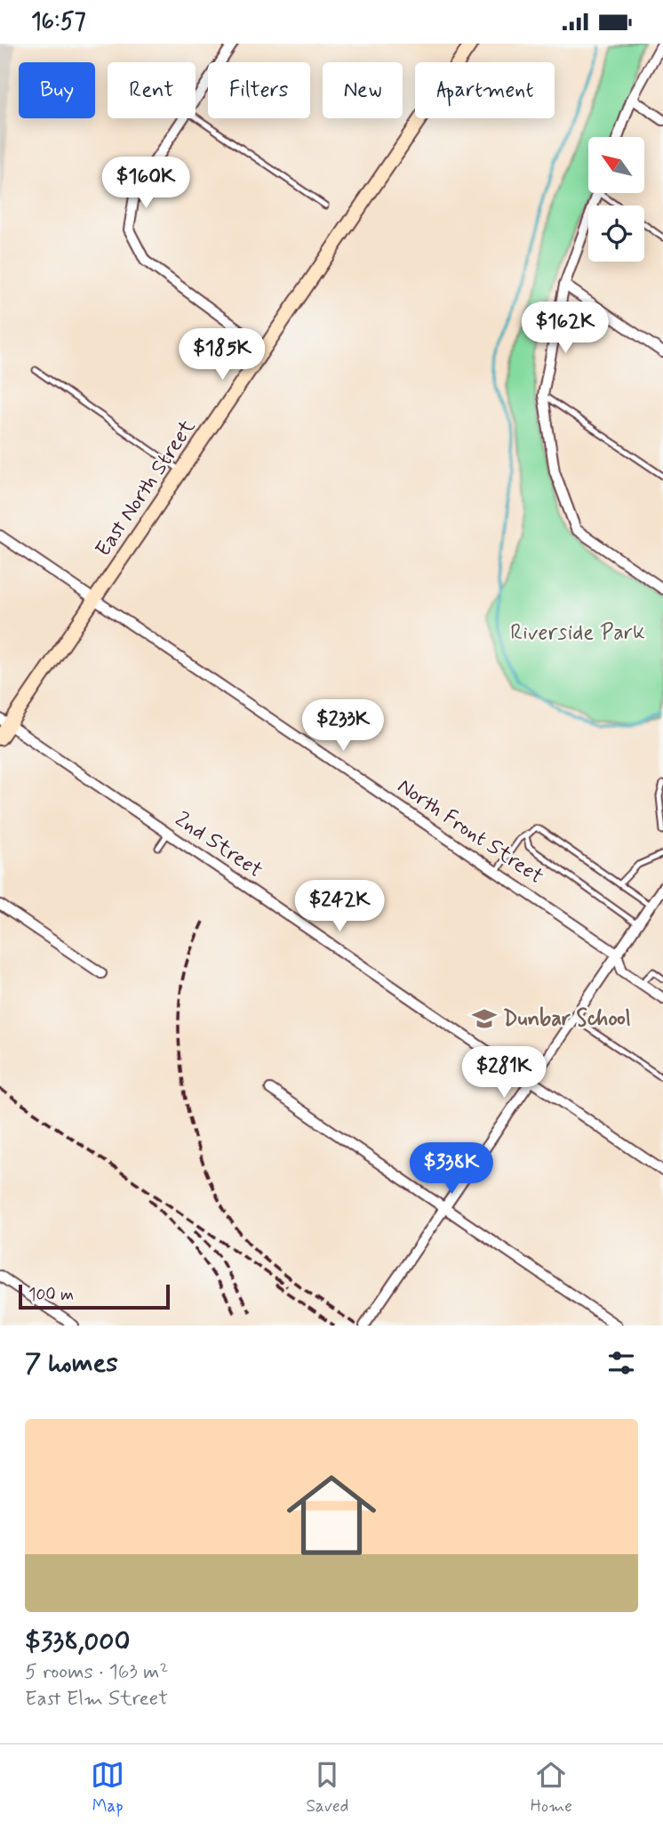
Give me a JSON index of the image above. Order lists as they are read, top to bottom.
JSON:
{
  "streets": {
    "street": ["East North Street", "North Front Street", "2nd Street"]
  },
  "crossings": [
    ["East North Street", "North Front Street"],
    ["East North Street", "2nd Street"]
  ],
  "parks": ["Riverside Park"],
  "places": {
    "school or university": ["Dunbar School"]
  },
  "scale_bar": "100 m",
  "north": "top left",
  "page": {
    "status": "16:57",
    "chip": [
      "Buy",
      "Rent",
      "Filters",
      "New",
      "Apartment"
    ],
    "price": [
      "$160K",
      "$162K",
      "$185K",
      "$233K",
      "$242K",
      "$281K",
      "$338K"
    ],
    "scale": "100 m",
    "heading": "7 homes",
    "list": [
      {
        "name": "$338,000",
        "note": "5 rooms · 163 m² · East Elm Street"
      }
    ],
    "tabs": ["Map", "Saved", "Home"]
  }
}
